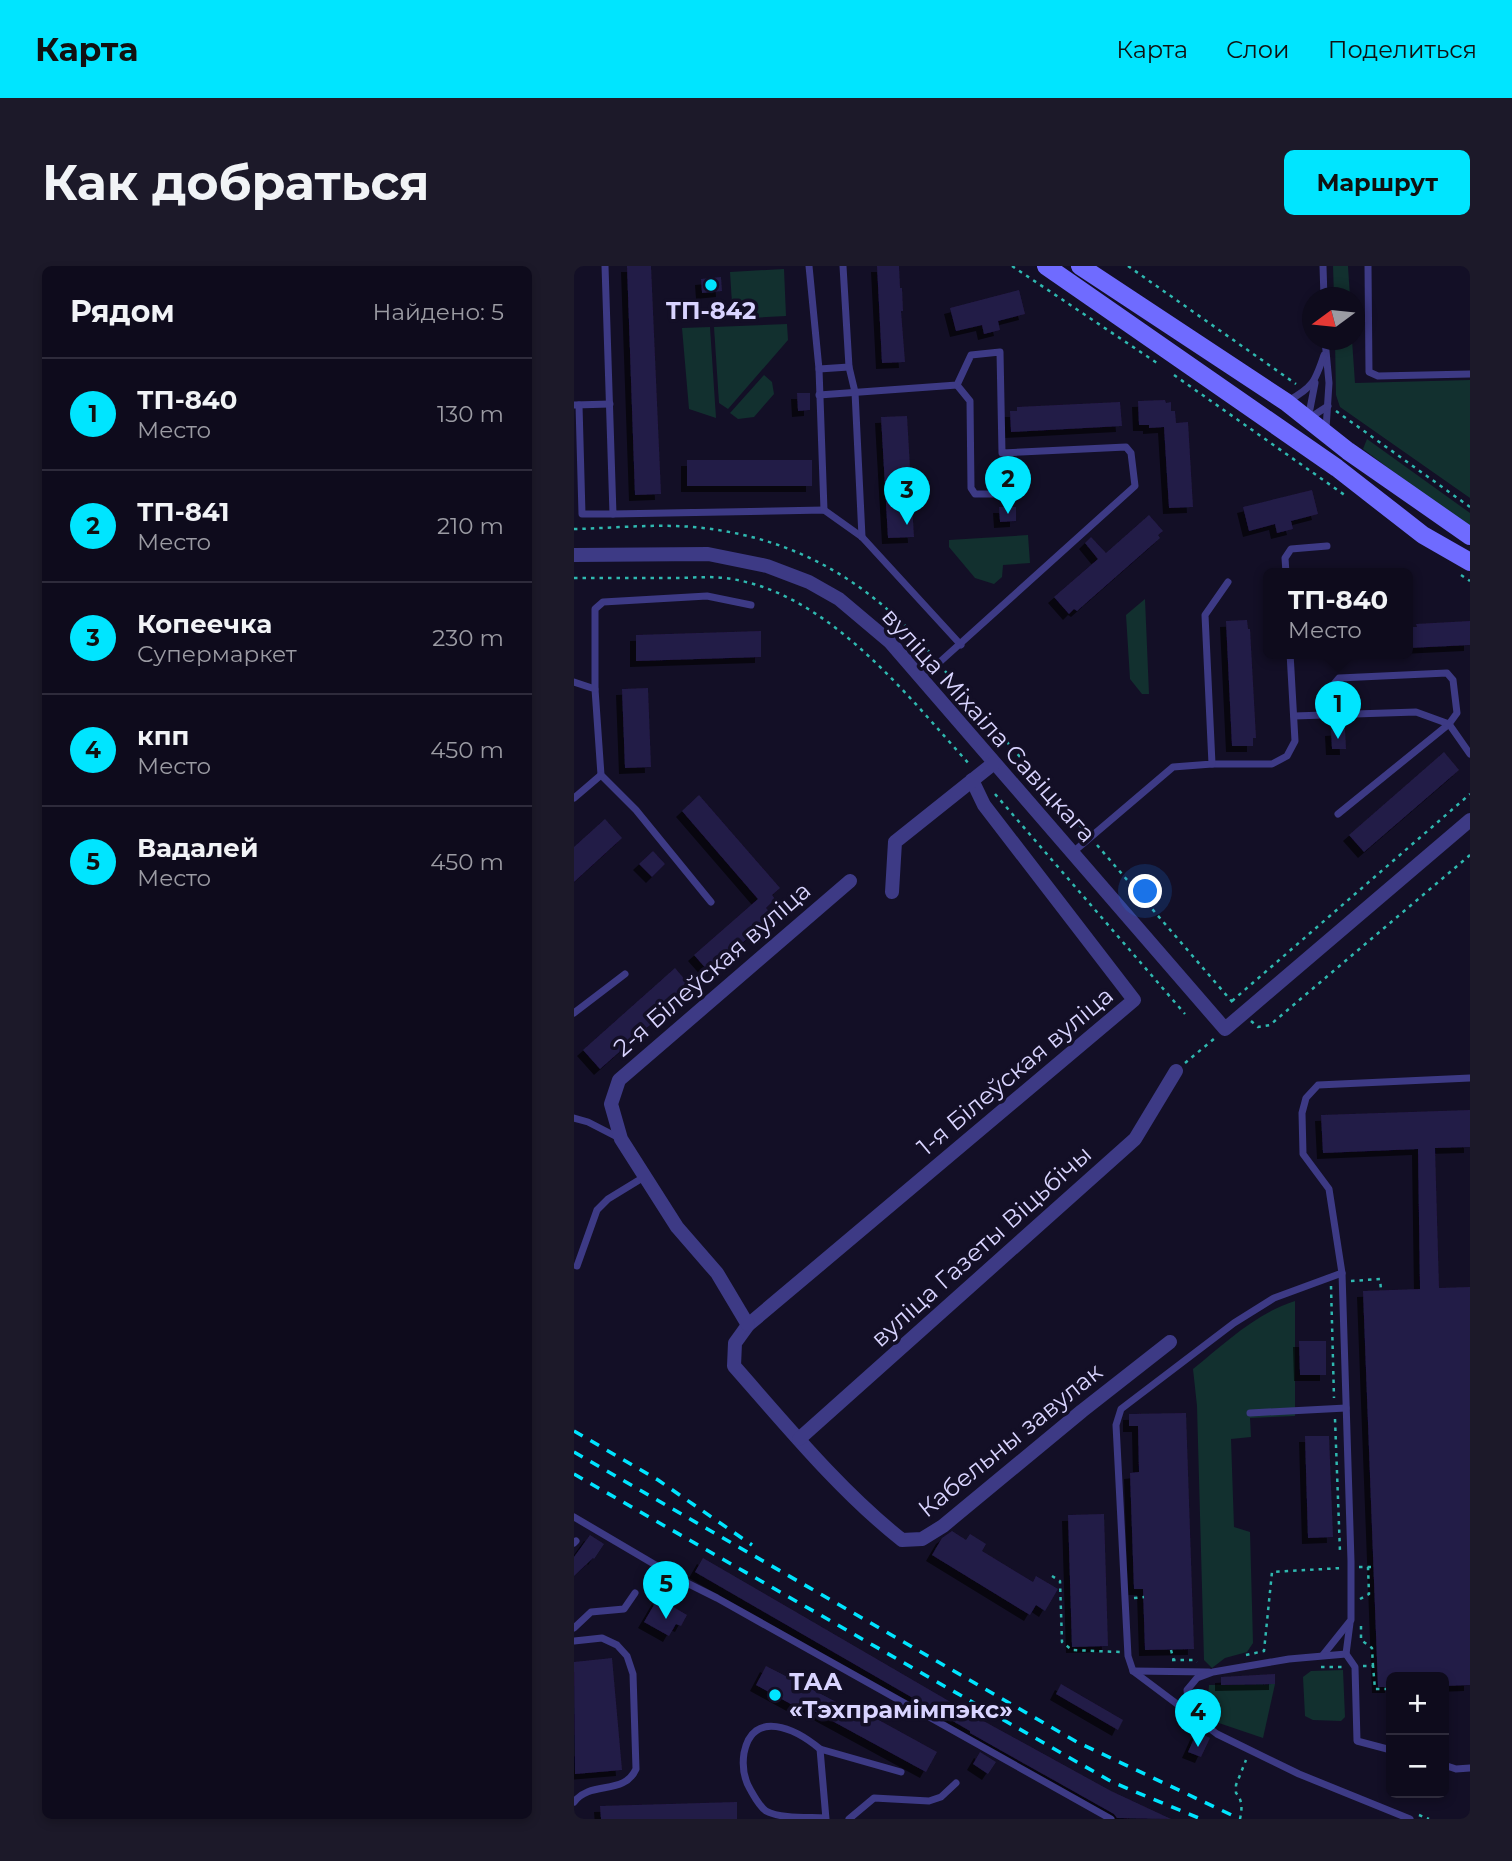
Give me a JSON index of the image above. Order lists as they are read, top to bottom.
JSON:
{
  "streets": {
    "street": [
      "вуліца Міхаіла Савіцкага",
      "2-я Білеўская вуліца",
      "1-я Білеўская вуліца",
      "вуліца Газеты Віцьбічы",
      "Кабельны завулак"
    ]
  },
  "crossings": [
    ["2-я Білеўская вуліца", "1-я Білеўская вуліца"],
    ["2-я Білеўская вуліца", "Кабельны завулак"],
    ["1-я Білеўская вуліца", "Кабельны завулак"],
    ["вуліца Газеты Віцьбічы", "Кабельны завулак"]
  ],
  "places": ["ТП-842", "ТАА «Тэхпрамімпэкс»"],
  "north": "left",
  "page": {
    "header": "Карта",
    "nav": ["Карта", "Слои", "Поделиться"],
    "buttons": "Маршрут",
    "title": "Как добраться",
    "heading": ["Рядом", "Найдено: 5"],
    "list": [
      {
        "mark": "1",
        "name": "ТП-840",
        "note": "Место",
        "value": "130 m"
      },
      {
        "mark": "2",
        "name": "ТП-841",
        "note": "Место",
        "value": "210 m"
      },
      {
        "mark": "3",
        "name": "Копеечка",
        "note": "Супермаркет",
        "value": "230 m"
      },
      {
        "mark": "4",
        "name": "кпп",
        "note": "Место",
        "value": "450 m"
      },
      {
        "mark": "5",
        "name": "Вадалей",
        "note": "Место",
        "value": "450 m"
      }
    ],
    "pins": [
      "2",
      "3",
      "1",
      "5",
      "4"
    ],
    "popup": ["ТП-840", "Место"],
    "map_buttons": ["+", "−"]
  }
}
